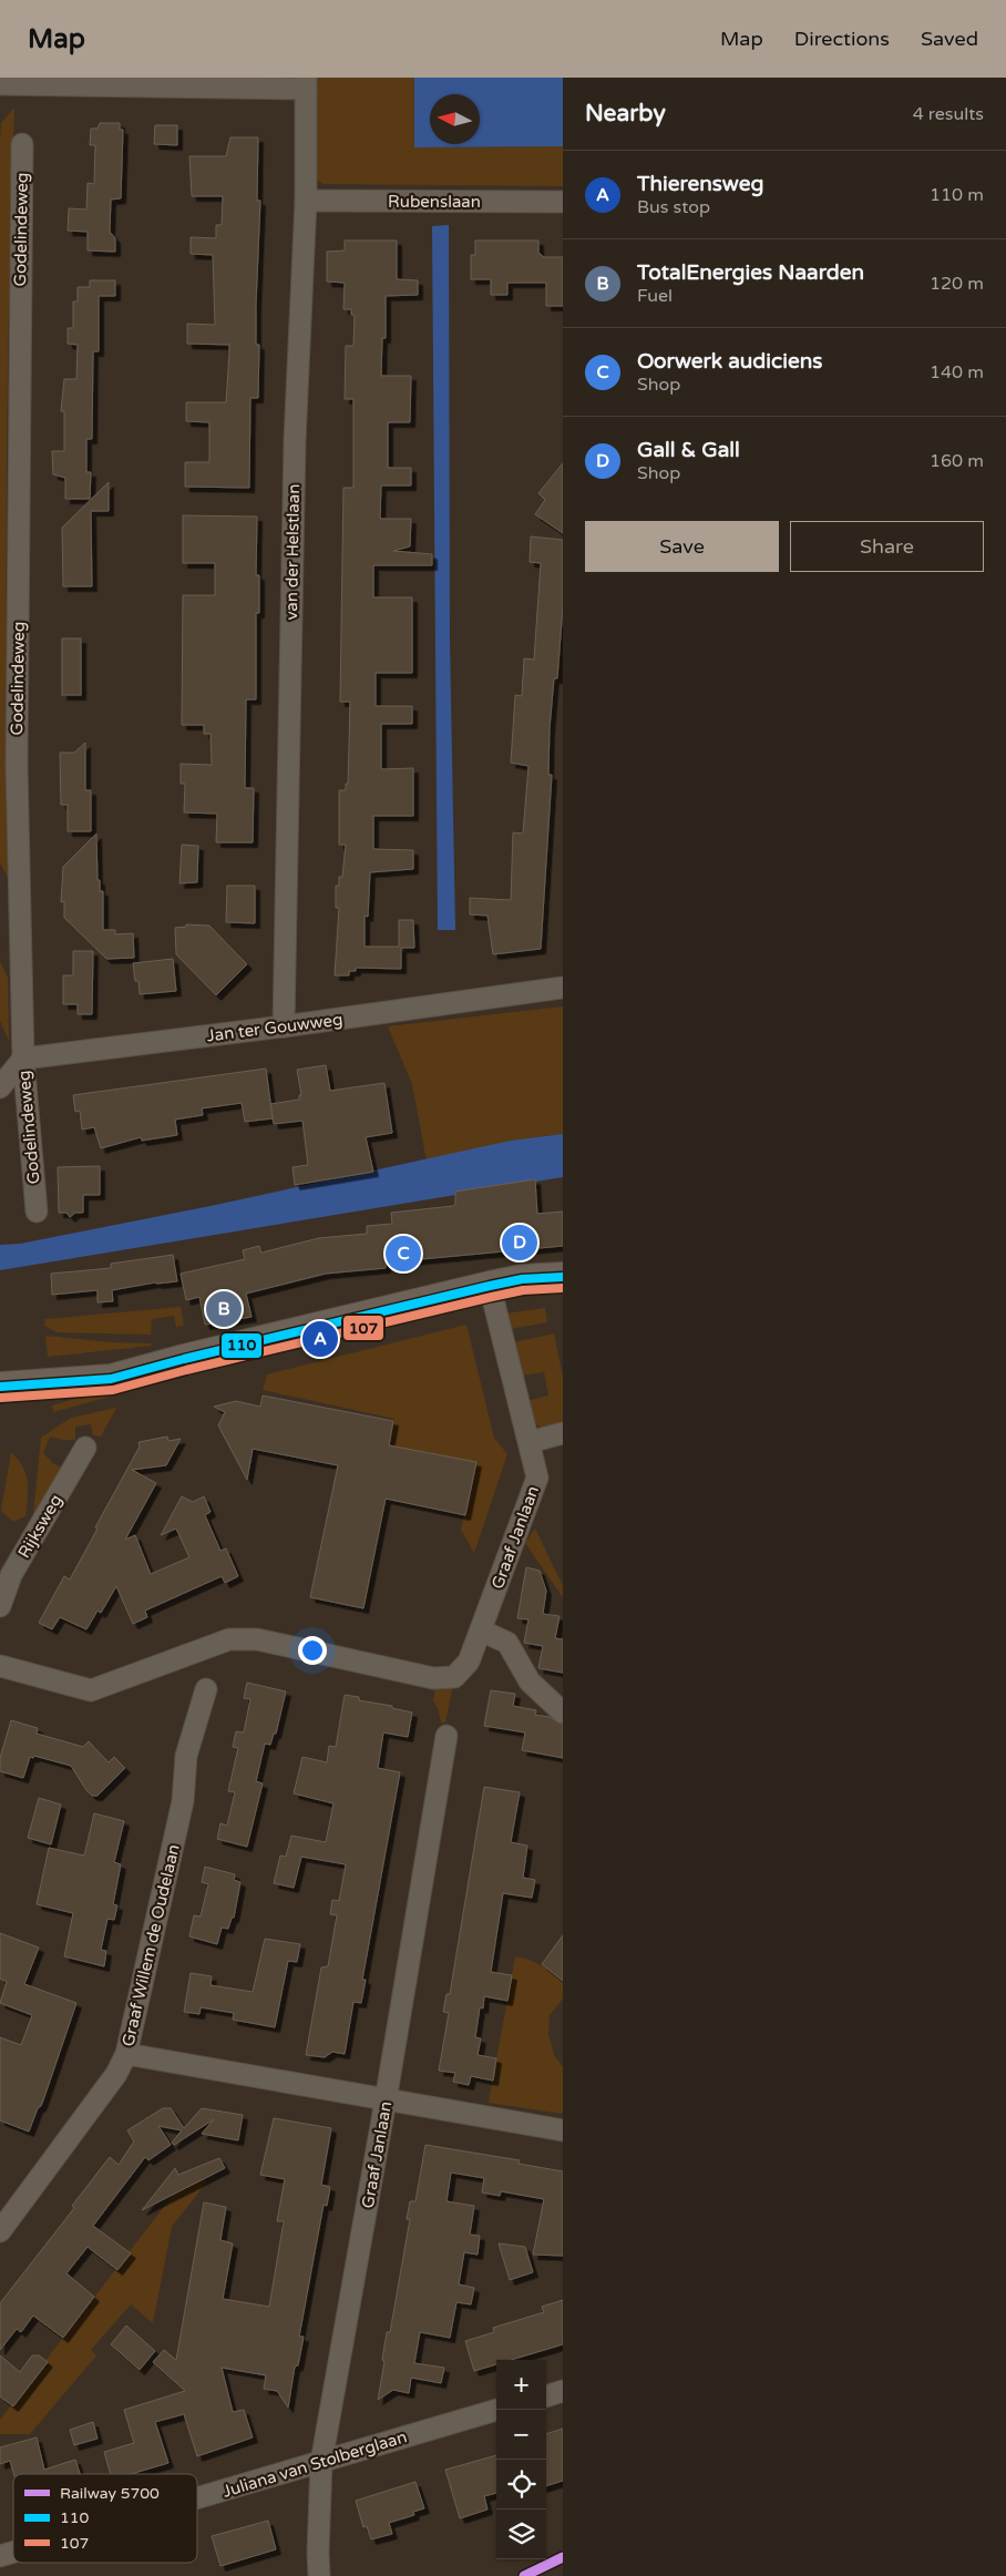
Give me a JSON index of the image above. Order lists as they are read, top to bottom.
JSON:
{
  "streets": {
    "street": [
      "Rubenslaan",
      "Godelindeweg",
      "van der Helstlaan",
      "Jan ter Gouwweg",
      "Rijksweg",
      "Graaf Janlaan",
      "Graaf Willem de Oudelaan",
      "Juliana van Stolberglaan"
    ]
  },
  "crossings": [
    ["Rubenslaan", "van der Helstlaan"],
    ["Godelindeweg", "Jan ter Gouwweg"],
    ["van der Helstlaan", "Jan ter Gouwweg"],
    ["Graaf Janlaan", "Juliana van Stolberglaan"]
  ],
  "lines": ["transit line 110", "transit line 107", "rail line 5700"],
  "legend": ["Railway 5700", "110", "107"],
  "north": "left",
  "page": {
    "header": "Map",
    "nav": ["Map", "Directions", "Saved"],
    "heading": ["Nearby", "4 results"],
    "list": [
      {
        "mark": "A",
        "name": "Thierensweg",
        "note": "Bus stop",
        "value": "110 m"
      },
      {
        "mark": "B",
        "name": "TotalEnergies Naarden",
        "note": "Fuel",
        "value": "120 m"
      },
      {
        "mark": "C",
        "name": "Oorwerk audiciens",
        "note": "Shop",
        "value": "140 m"
      },
      {
        "mark": "D",
        "name": "Gall & Gall",
        "note": "Shop",
        "value": "160 m"
      }
    ],
    "buttons": ["Save", "Share"],
    "pins": [
      "D",
      "C",
      "B",
      "A"
    ],
    "map_buttons": ["+", "−"]
  }
}
